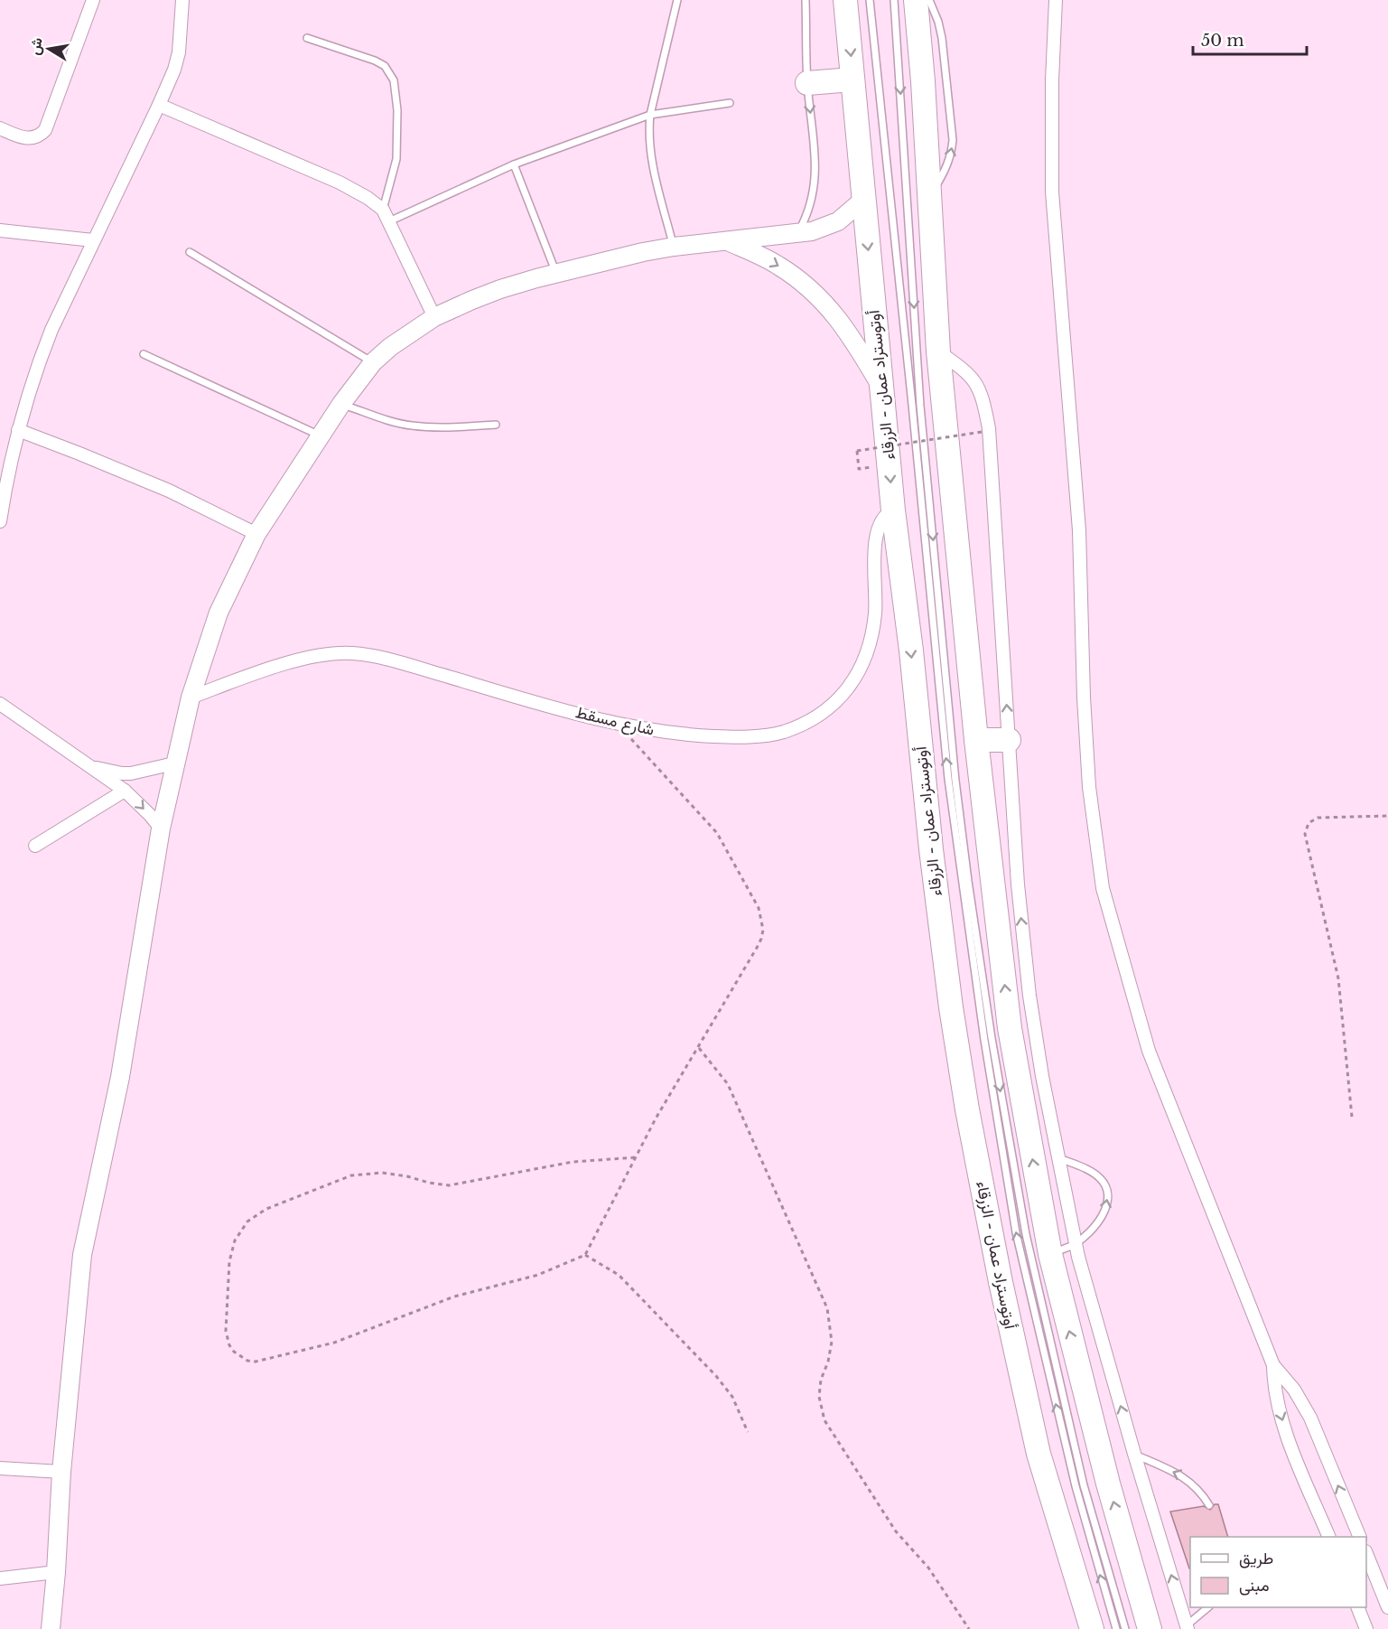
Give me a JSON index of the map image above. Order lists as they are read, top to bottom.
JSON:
{
  "streets": {
    "highway": ["أوتوستراد عمان - الزرقاء"],
    "street": ["شارع مسقط"]
  },
  "crossings": [
    ["أوتوستراد عمان - الزرقاء", "شارع مسقط"]
  ],
  "legend": ["طريق", "مبنى"],
  "scale_bar": "50 m",
  "north": "left"
}
